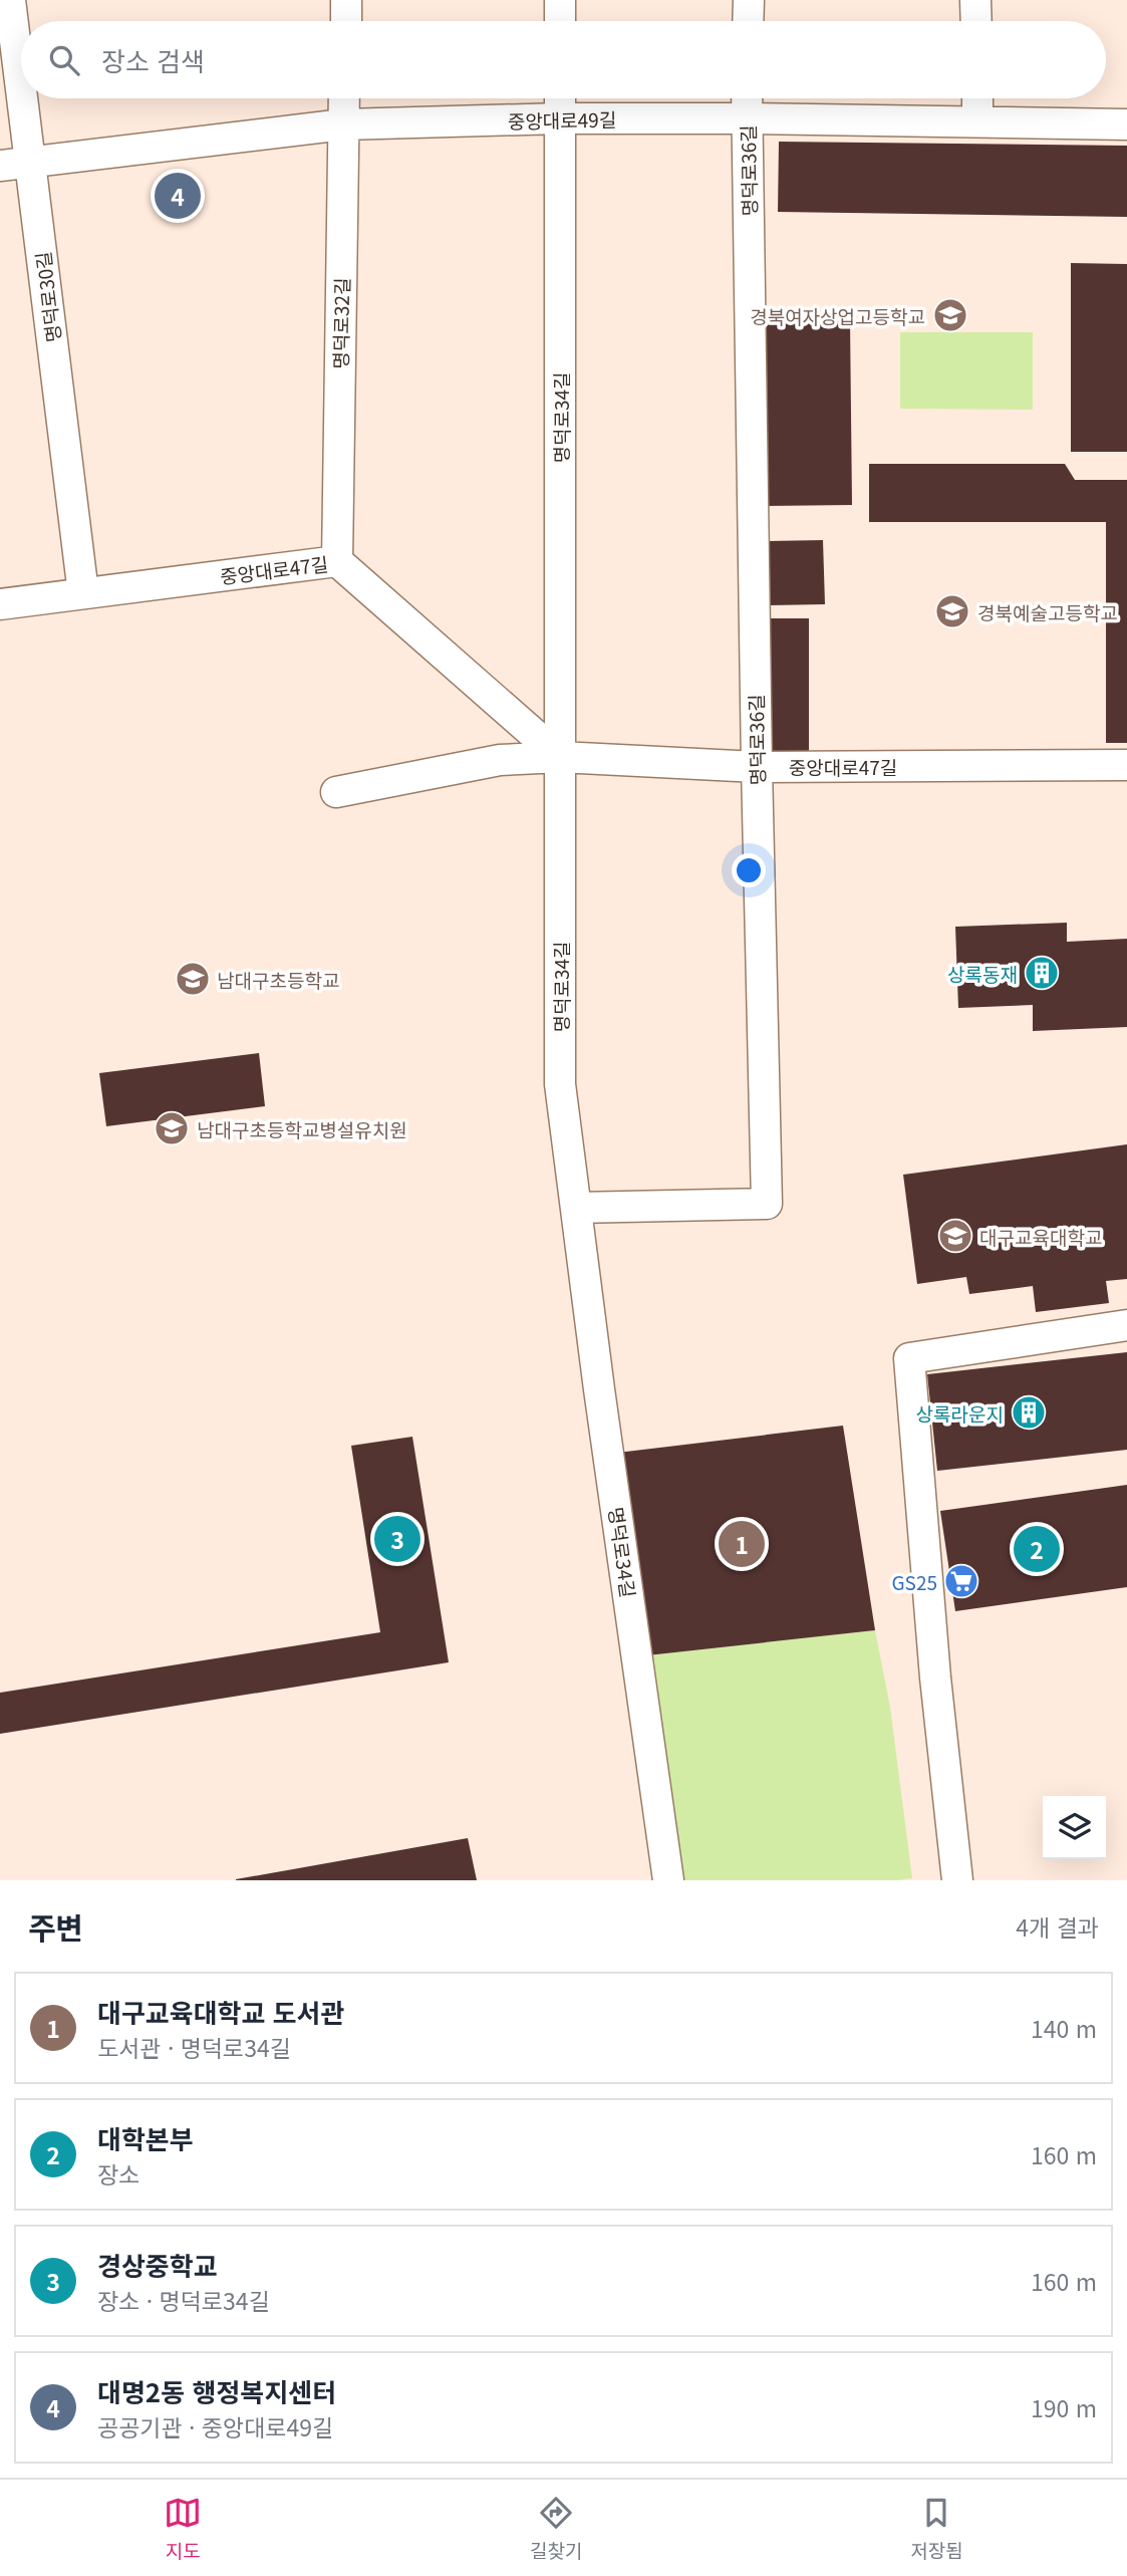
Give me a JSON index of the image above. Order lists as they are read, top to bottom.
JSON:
{
  "streets": {
    "street": [
      "중앙대로49길",
      "명덕로36길",
      "명덕로30길",
      "명덕로32길",
      "명덕로34길",
      "중앙대로47길"
    ]
  },
  "crossings": [
    ["중앙대로49길", "명덕로36길"],
    ["중앙대로49길", "명덕로30길"],
    ["중앙대로49길", "명덕로32길"],
    ["중앙대로49길", "명덕로34길"],
    ["명덕로36길", "명덕로34길"],
    ["명덕로36길", "중앙대로47길"],
    ["명덕로30길", "중앙대로47길"],
    ["명덕로32길", "중앙대로47길"],
    ["명덕로34길", "중앙대로47길"]
  ],
  "places": {
    "school or university": [
      "경북여자상업고등학교",
      "경북예술고등학교",
      "남대구초등학교",
      "남대구초등학교병설유치원",
      "대구교육대학교"
    ],
    "building": ["상록동재", "상록라운지"],
    "supermarket": ["GS25"]
  },
  "page": {
    "search": "장소 검색",
    "pins": [
      "4",
      "3",
      "1",
      "2"
    ],
    "heading": ["주변", "4개 결과"],
    "list": [
      {
        "mark": "1",
        "name": "대구교육대학교 도서관",
        "note": "도서관 · 명덕로34길",
        "value": "140 m"
      },
      {
        "mark": "2",
        "name": "대학본부",
        "note": "장소",
        "value": "160 m"
      },
      {
        "mark": "3",
        "name": "경상중학교",
        "note": "장소 · 명덕로34길",
        "value": "160 m"
      },
      {
        "mark": "4",
        "name": "대명2동 행정복지센터",
        "note": "공공기관 · 중앙대로49길",
        "value": "190 m"
      }
    ],
    "nav": ["지도", "길찾기", "저장됨"]
  }
}
